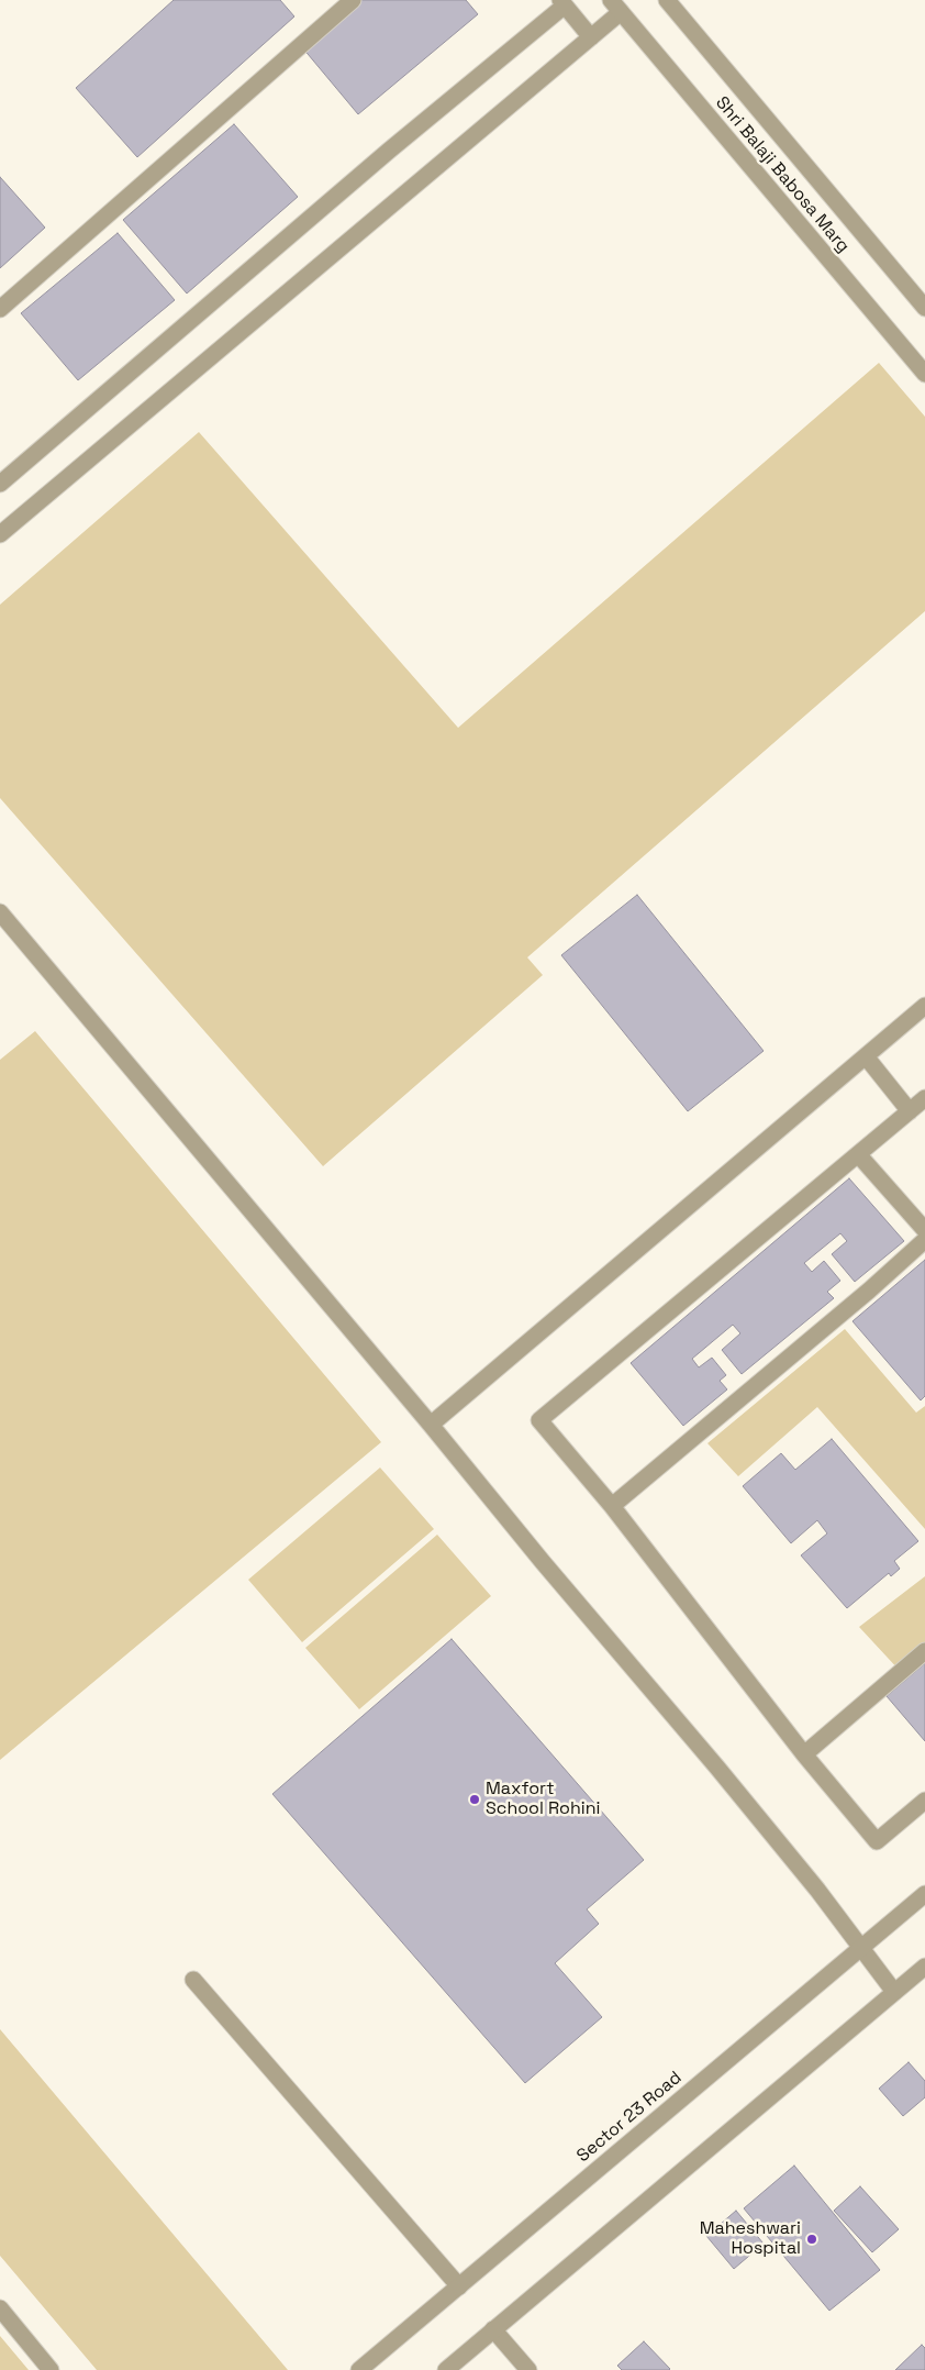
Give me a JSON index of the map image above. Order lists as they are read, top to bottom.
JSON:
{
  "streets": {
    "street": ["Shri Balaji Babosa Marg", "Sector 23 Road"]
  },
  "places": ["Maxfort School Rohini", "Maheshwari Hospital"]
}
